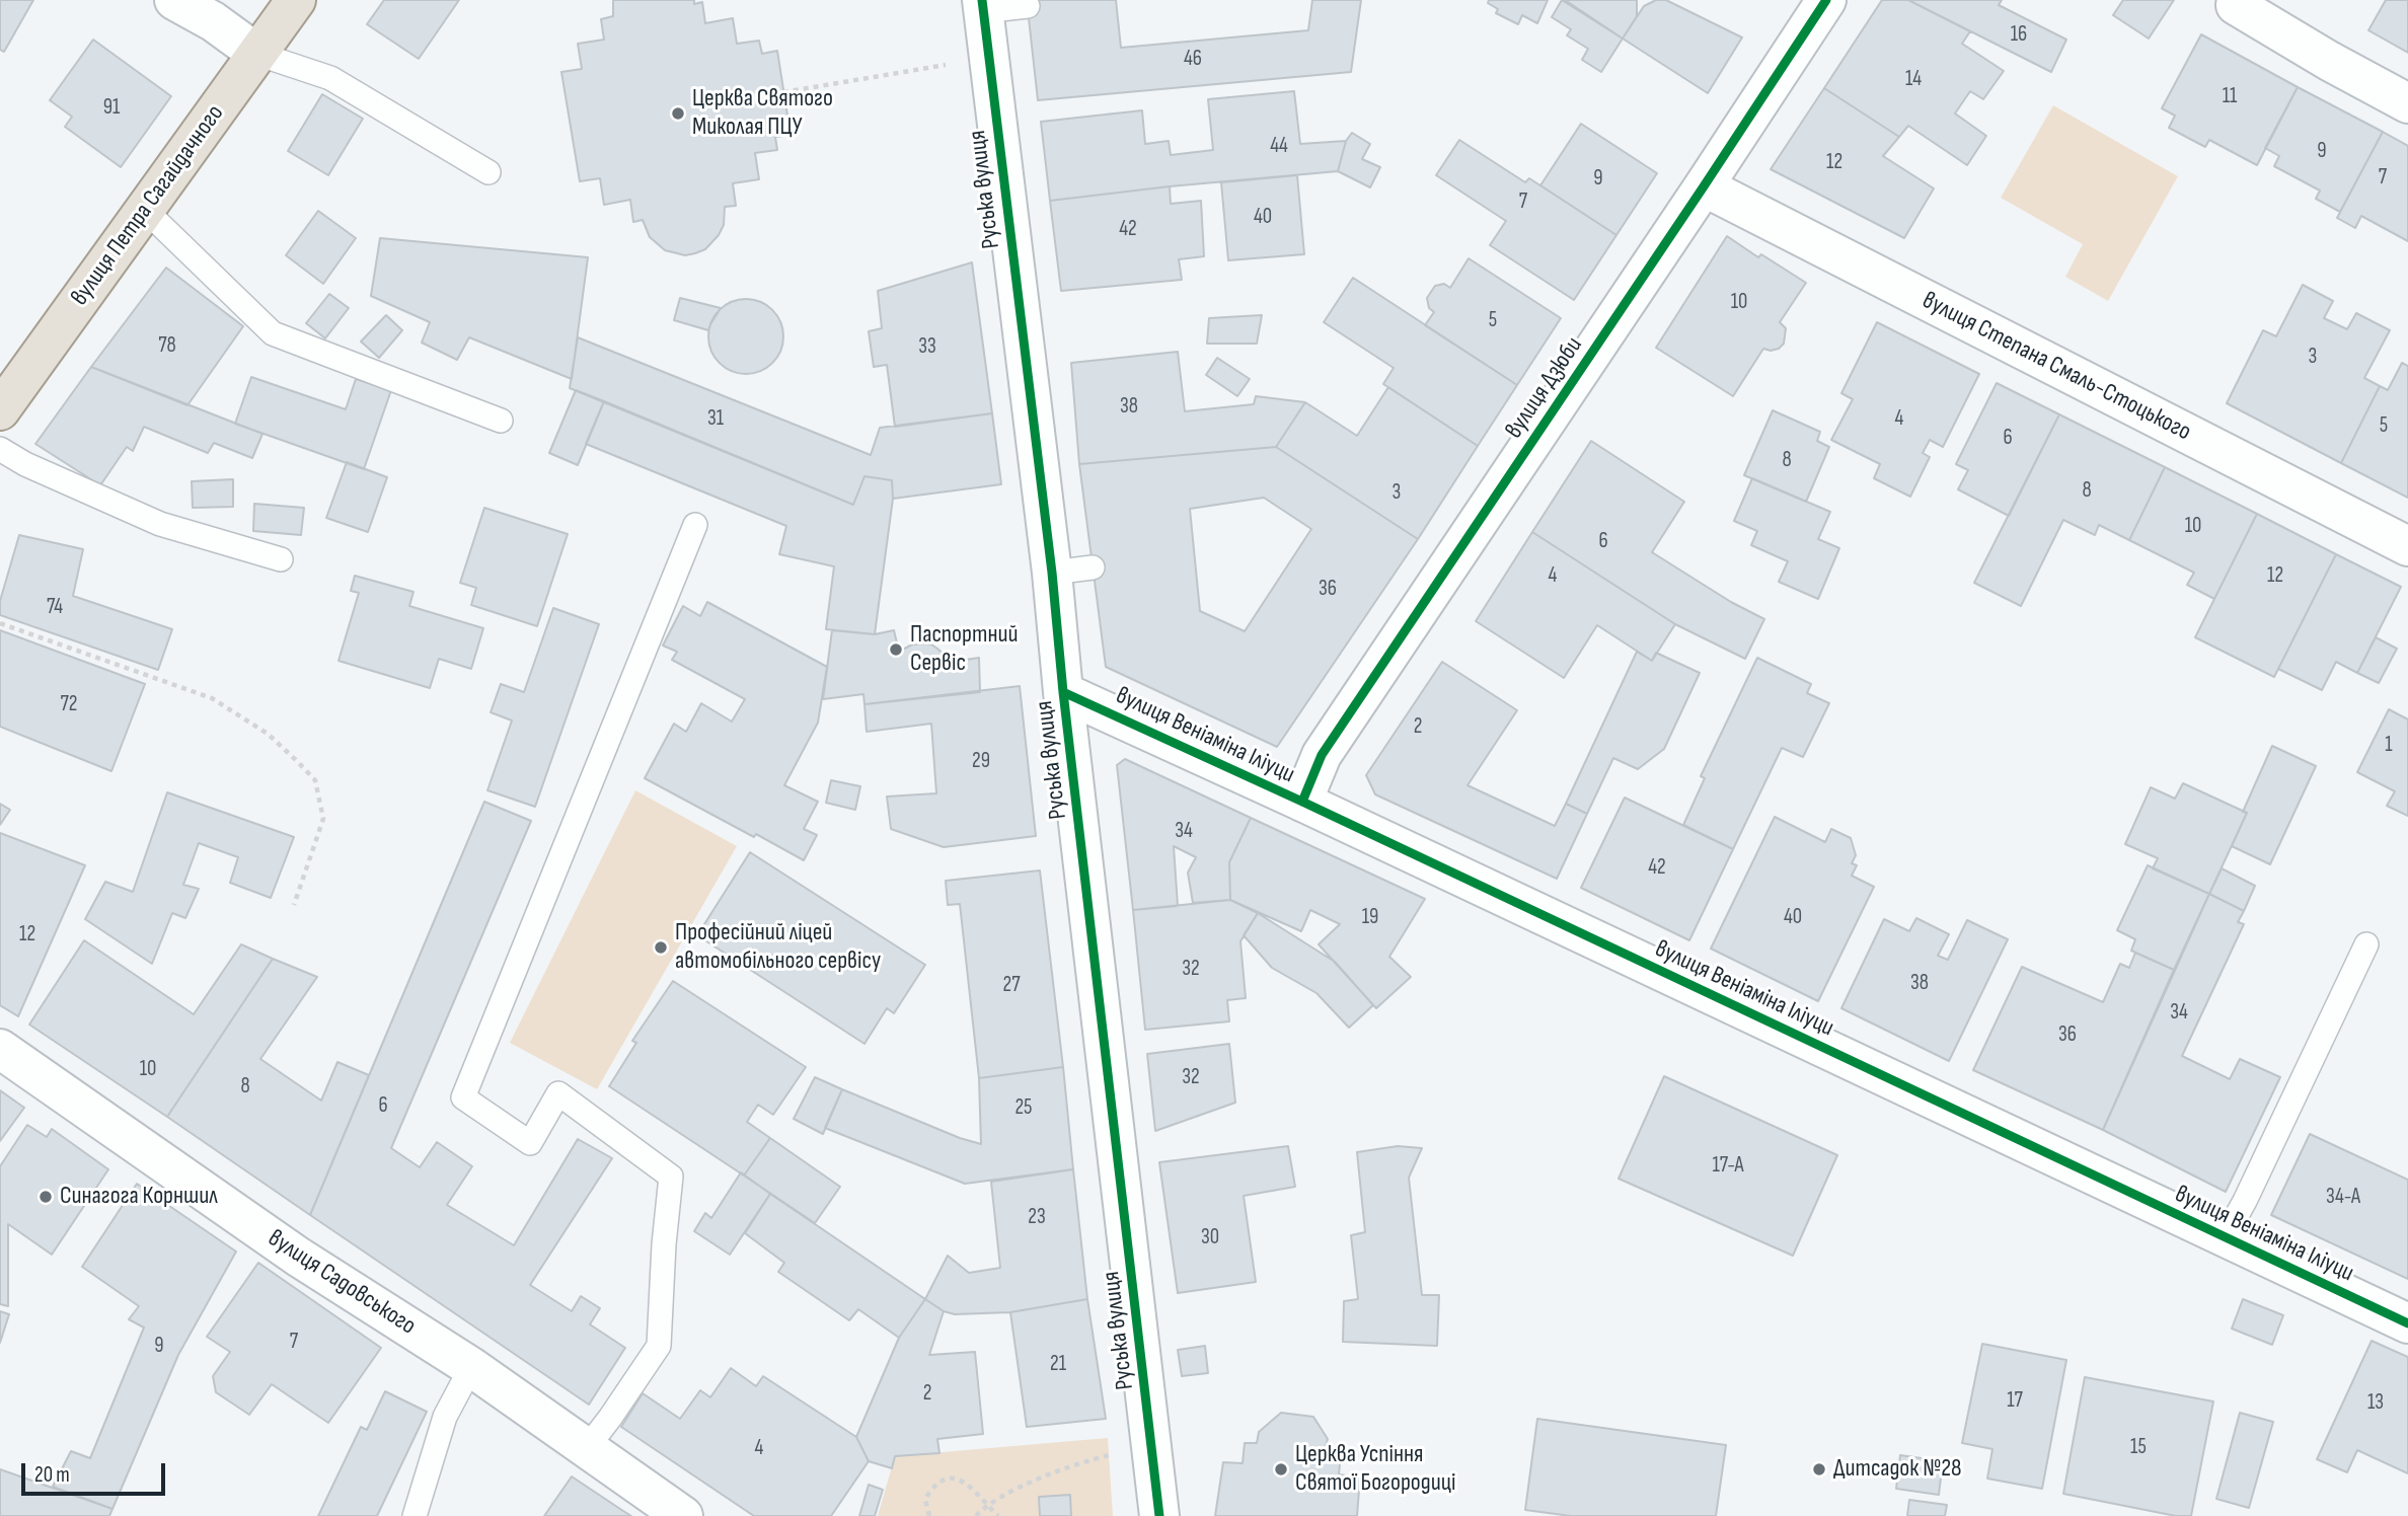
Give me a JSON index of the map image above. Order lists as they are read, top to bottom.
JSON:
{
  "streets": {
    "main road": ["вулиця Петра Сагайдачного"],
    "street": [
      "Руська вулиця",
      "вулиця Степана Смаль-Стоцького",
      "вулиця Дзюби",
      "вулиця Веніаміна Іліуци",
      "вулиця Садовського"
    ]
  },
  "crossings": [
    ["Руська вулиця", "вулиця Веніаміна Іліуци"],
    ["вулиця Степана Смаль-Стоцького", "вулиця Дзюби"],
    ["вулиця Дзюби", "вулиця Веніаміна Іліуци"]
  ],
  "places": [
    "Церква Святого Миколая ПЦУ",
    "Паспортний Сервіс",
    "Професійний ліцей автомобільного сервісу",
    "Синагога Корншил",
    "Церква Успіння Святої Богородиці",
    "Дитсадок №28"
  ],
  "house_numbers": [
    "16",
    "46",
    "14",
    "11",
    "91",
    "44",
    "9",
    "12",
    "7",
    "9",
    "7",
    "40",
    "42",
    "10",
    "5",
    "78",
    "33",
    "3",
    "38",
    "31",
    "4",
    "5",
    "6",
    "8",
    "8",
    "3",
    "10",
    "6",
    "4",
    "12",
    "36",
    "74",
    "72",
    "2",
    "1",
    "29",
    "34",
    "42",
    "19",
    "40",
    "12",
    "32",
    "38",
    "27",
    "34",
    "36",
    "10",
    "32",
    "8",
    "6",
    "25",
    "17-А",
    "34-А",
    "23",
    "30",
    "7",
    "9",
    "21",
    "2",
    "17",
    "13",
    "15",
    "4"
  ],
  "scale_bar": "20 m"
}
